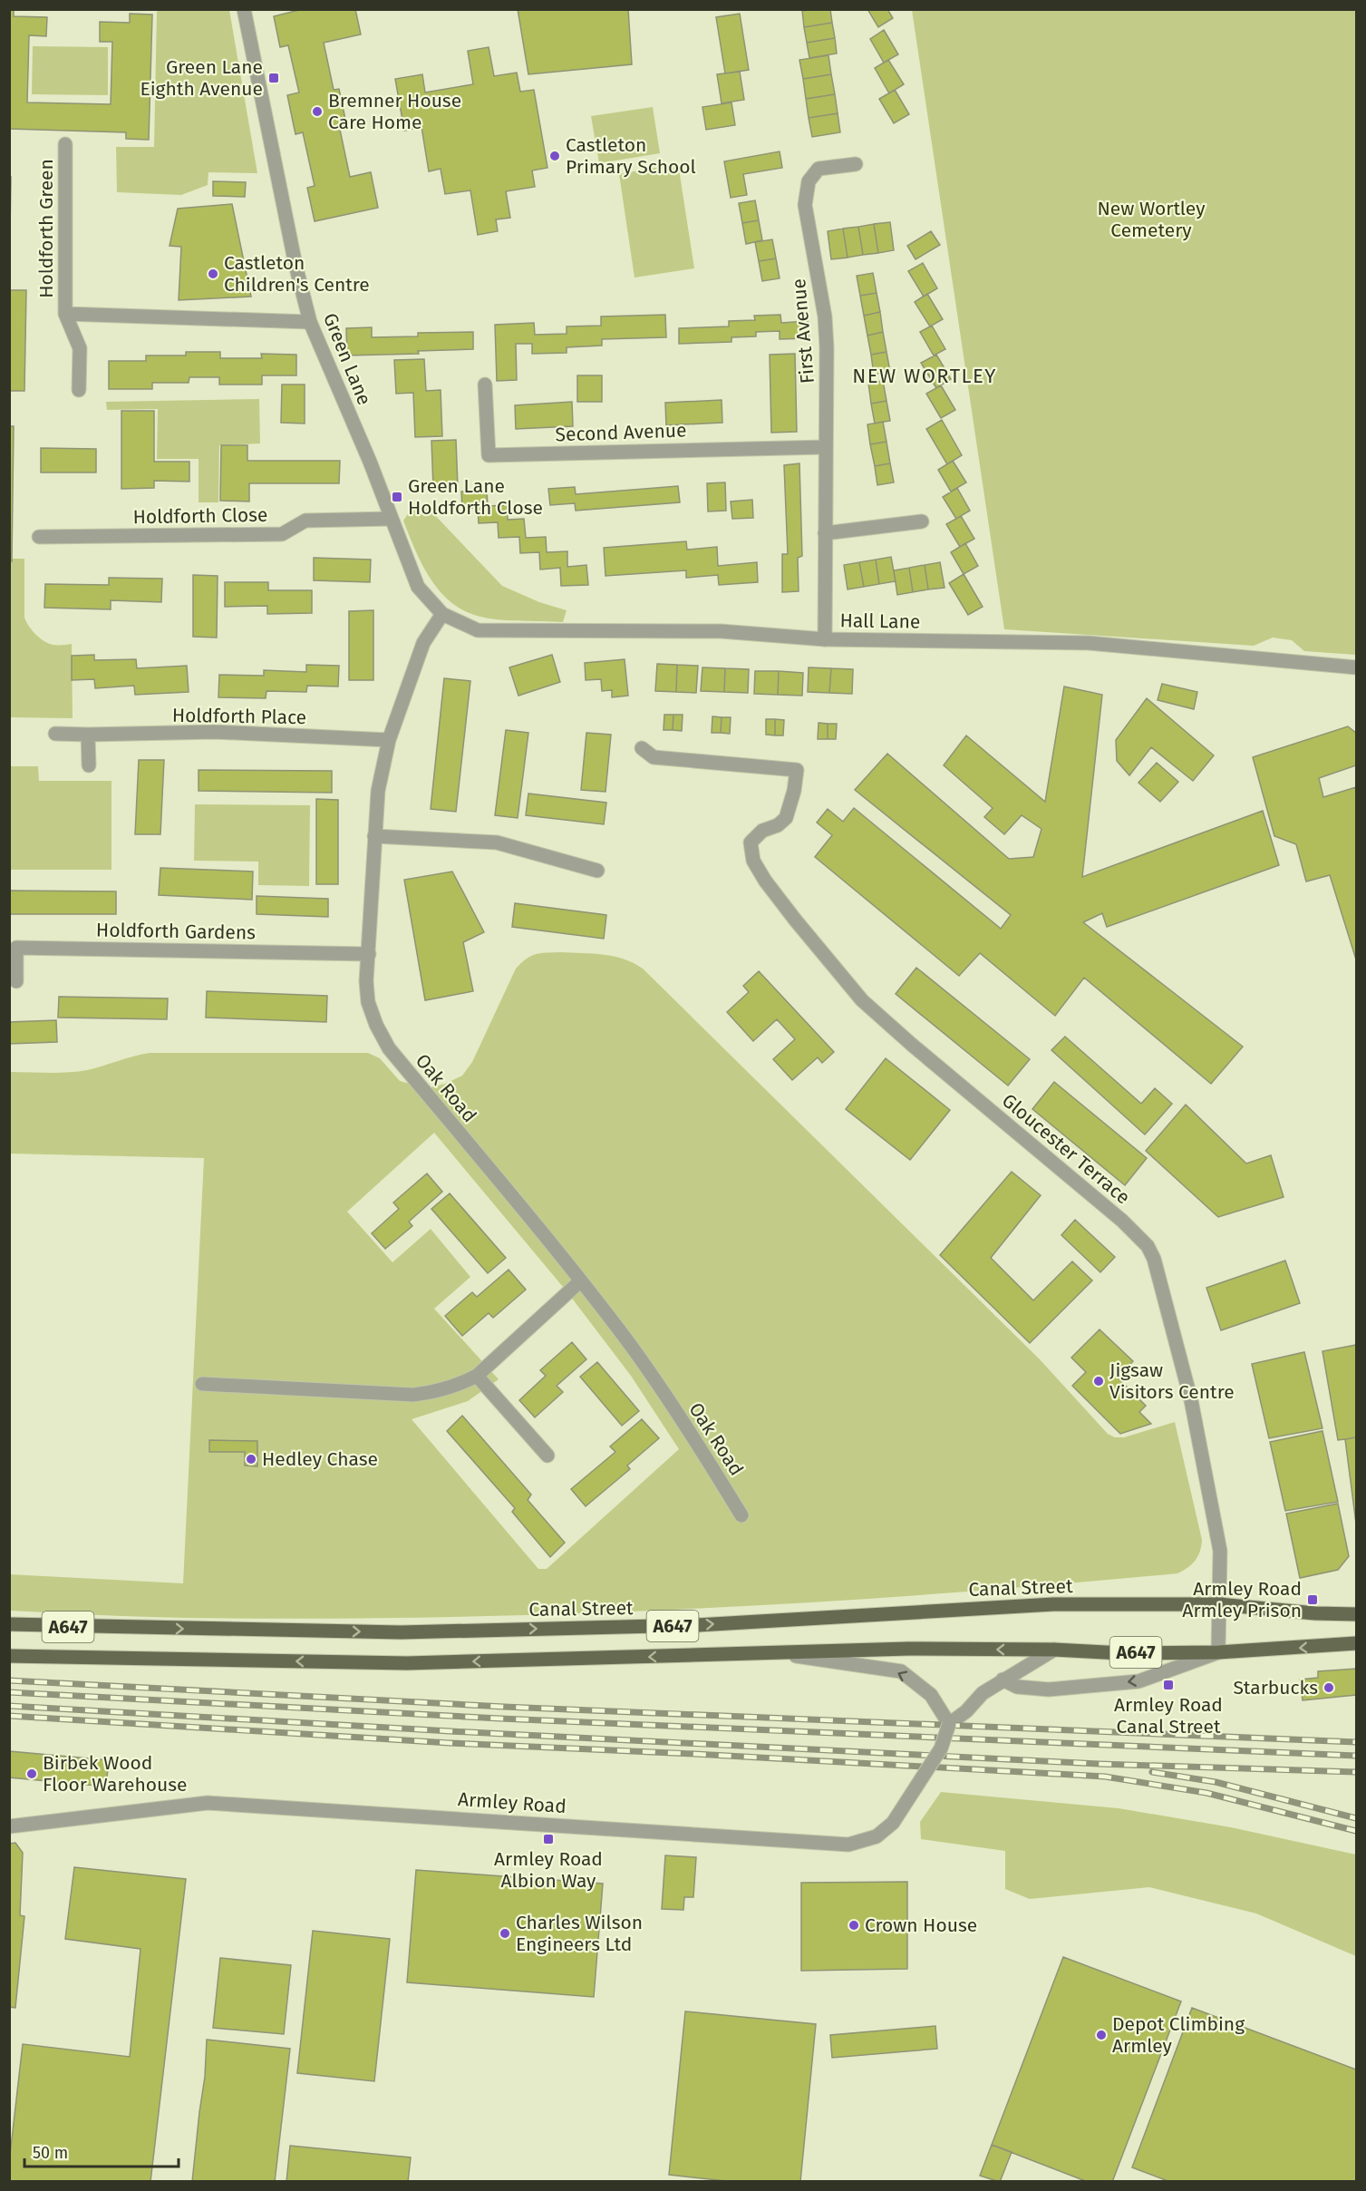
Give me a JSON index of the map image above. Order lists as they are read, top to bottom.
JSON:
{
  "streets": {
    "main road": ["Canal Street", "A647"],
    "street": [
      "Holdforth Green",
      "First Avenue",
      "Green Lane",
      "Second Avenue",
      "Holdforth Close",
      "Hall Lane",
      "Holdforth Place",
      "Holdforth Gardens",
      "Oak Road",
      "Gloucester Terrace",
      "Armley Road"
    ]
  },
  "crossings": [
    ["Holdforth Green", "Green Lane"],
    ["First Avenue", "Second Avenue"],
    ["First Avenue", "Hall Lane"],
    ["Green Lane", "Holdforth Close"],
    ["Green Lane", "Hall Lane"],
    ["Hall Lane", "Oak Road"],
    ["Holdforth Place", "Oak Road"],
    ["Holdforth Gardens", "Oak Road"],
    ["Gloucester Terrace", "Canal Street"],
    ["Gloucester Terrace", "A647"],
    ["Canal Street", "A647"]
  ],
  "districts": ["NEW WORTLEY"],
  "parks": ["New Wortley Cemetery"],
  "places": {
    "transit": [
      "Green Lane Eighth Avenue",
      "Green Lane Holdforth Close",
      "Armley Road Armley Prison",
      "Armley Road Canal Street",
      "Armley Road Albion Way"
    ],
    "other": [
      "Bremner House Care Home",
      "Castleton Primary School",
      "Castleton Children's Centre",
      "Jigsaw Visitors Centre",
      "Hedley Chase",
      "Starbucks",
      "Birbek Wood Floor Warehouse",
      "Crown House",
      "Charles Wilson Engineers Ltd",
      "Depot Climbing Armley"
    ]
  },
  "scale_bar": "50 m"
}
